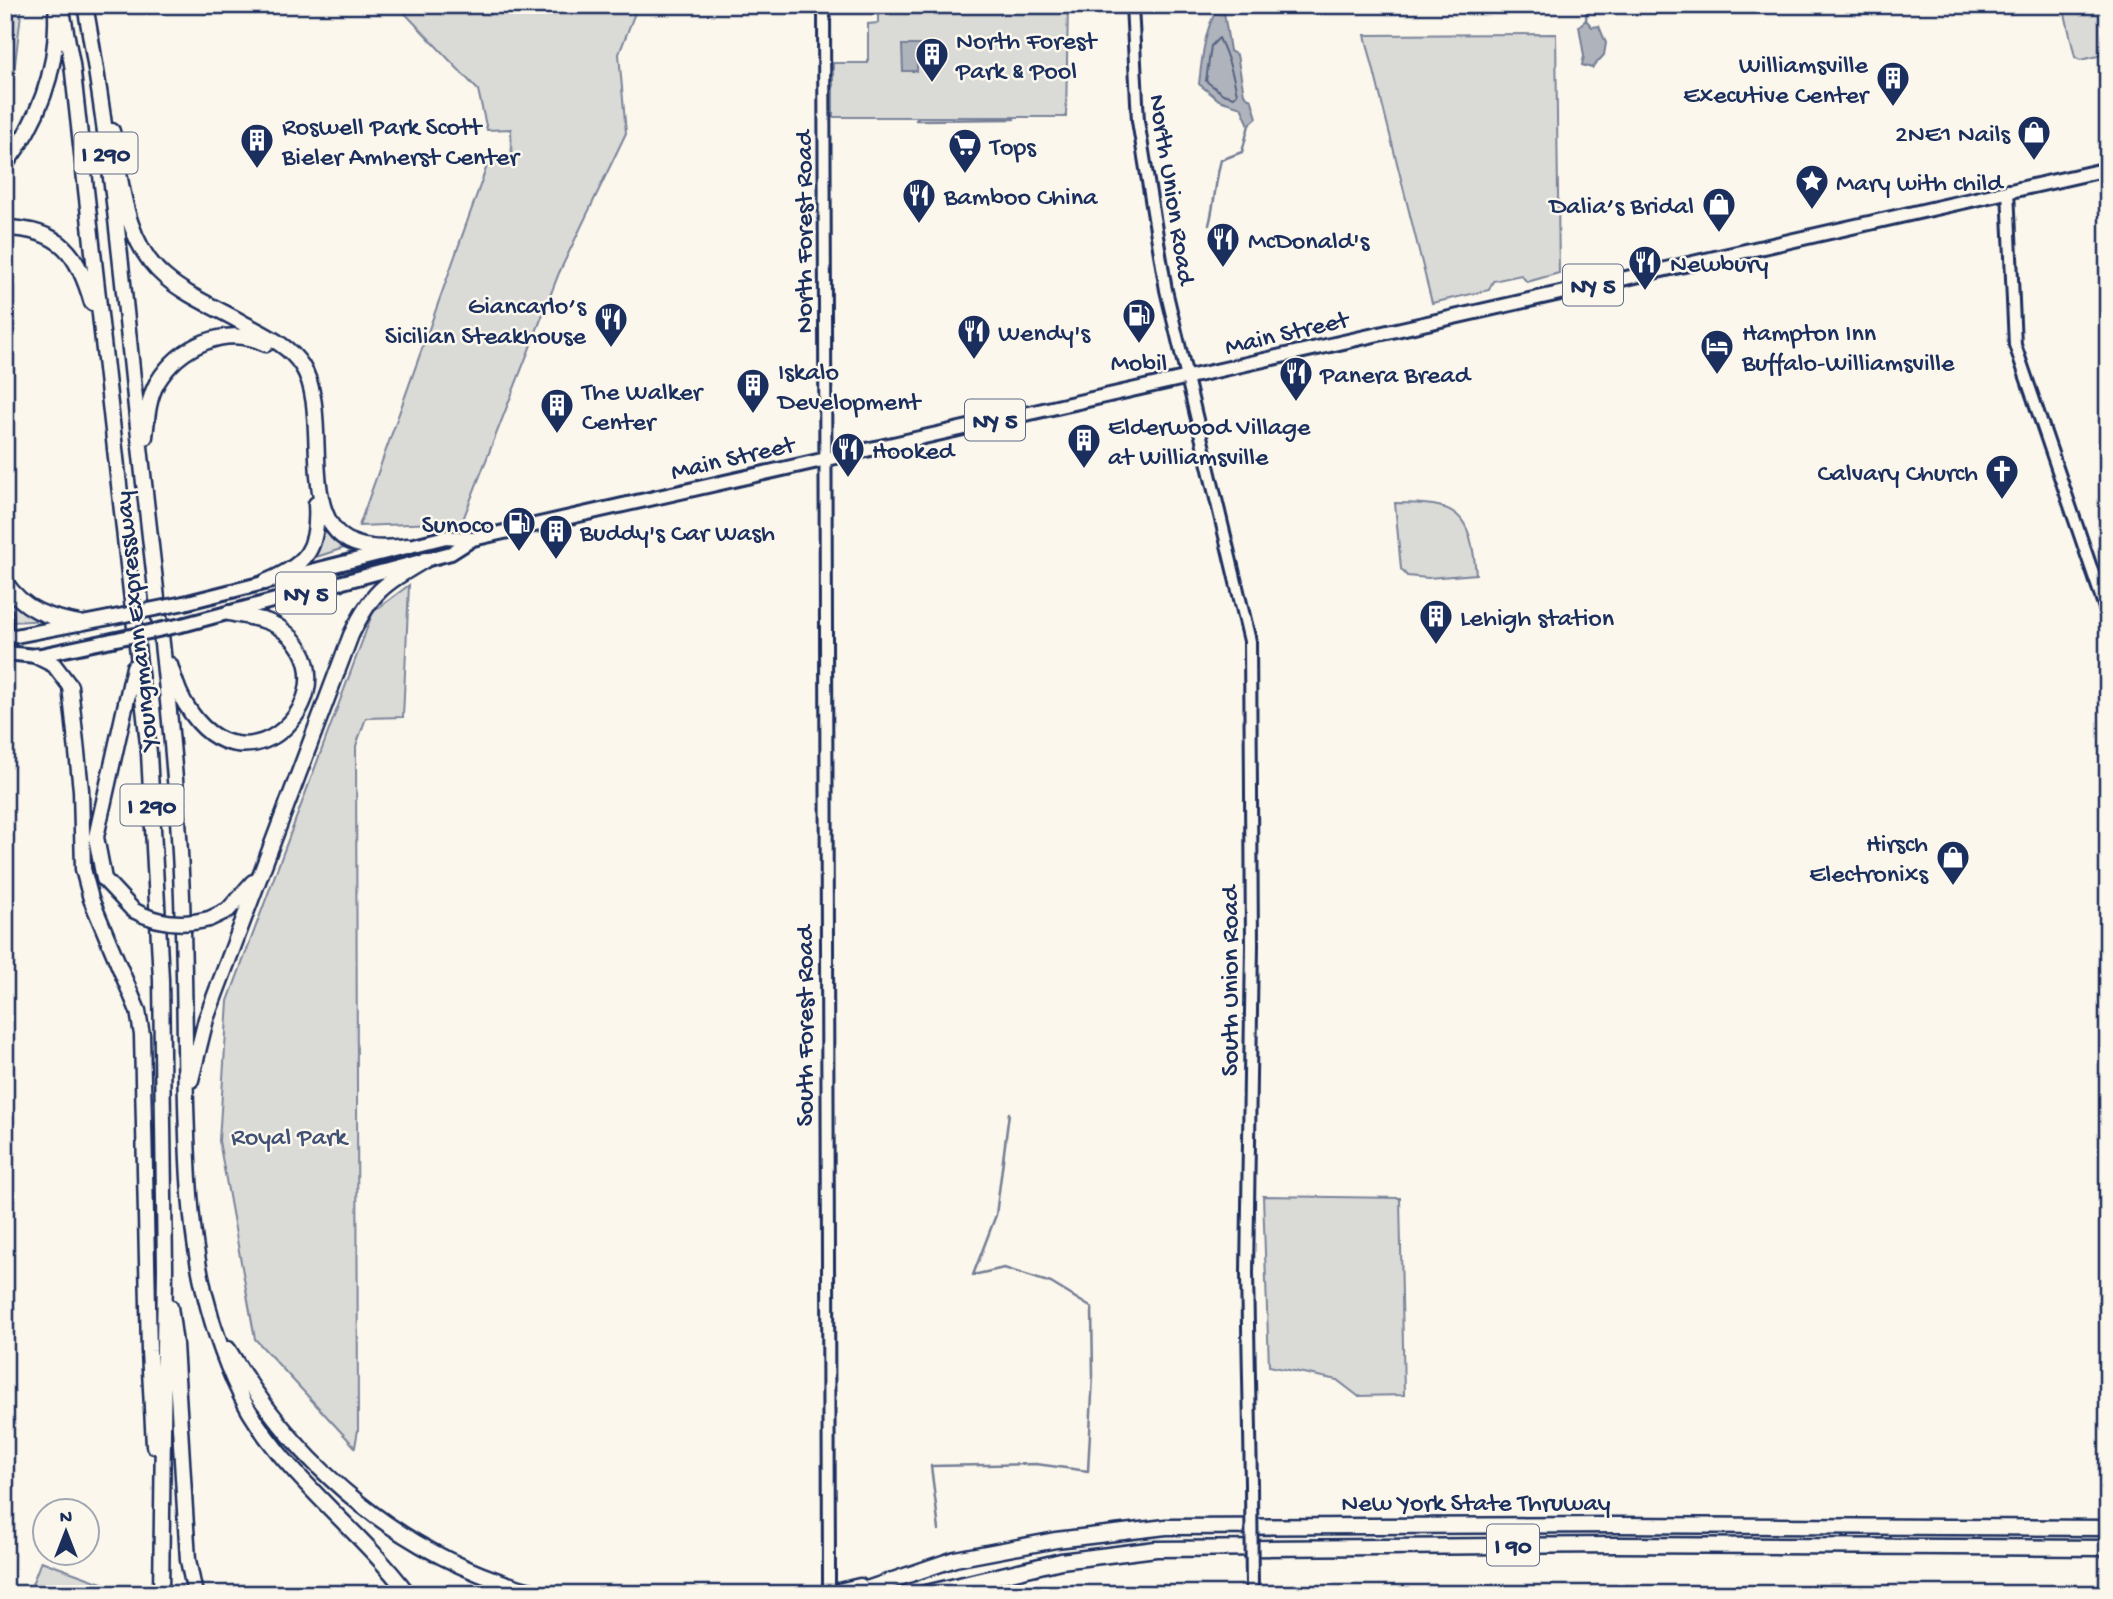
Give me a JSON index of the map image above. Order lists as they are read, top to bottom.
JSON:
{
  "streets": {
    "highway": [
      "I 290",
      "Youngmann Expressway",
      "New York State Thruway",
      "I 90"
    ],
    "main road": ["NY 5", "Main Street"],
    "street": [
      "North Union Road",
      "North Forest Road",
      "South Union Road",
      "South Forest Road"
    ]
  },
  "crossings": [
    ["North Union Road", "Main Street"],
    ["North Union Road", "South Union Road"],
    ["North Forest Road", "Main Street"],
    ["North Forest Road", "South Forest Road"],
    ["Main Street", "South Union Road"],
    ["Main Street", "South Forest Road"]
  ],
  "parks": ["Royal Park"],
  "places": {
    "building": [
      "North Forest Park & Pool",
      "Williamsville Executive Center",
      "Roswell Park Scott Bieler Amherst Center",
      "Iskalo Development",
      "The Walker Center",
      "Elderwood Village at Williamsville",
      "Buddy's Car Wash",
      "Lehigh station"
    ],
    "shop": ["2NE1 Nails", "Dalia’s Bridal", "Hirsch Electronixs"],
    "supermarket": ["Tops"],
    "place": ["Mary with child"],
    "restaurant": [
      "Bamboo China",
      "McDonald's",
      "Newbury",
      "Giancarlo’s Sicilian Steakhouse",
      "Wendy's",
      "Panera Bread",
      "Hooked"
    ],
    "fuel station": ["Mobil", "Sunoco"],
    "hotel": ["Hampton Inn Buffalo-Williamsville"],
    "church": ["Calvary Church"]
  },
  "north": "top"
}
